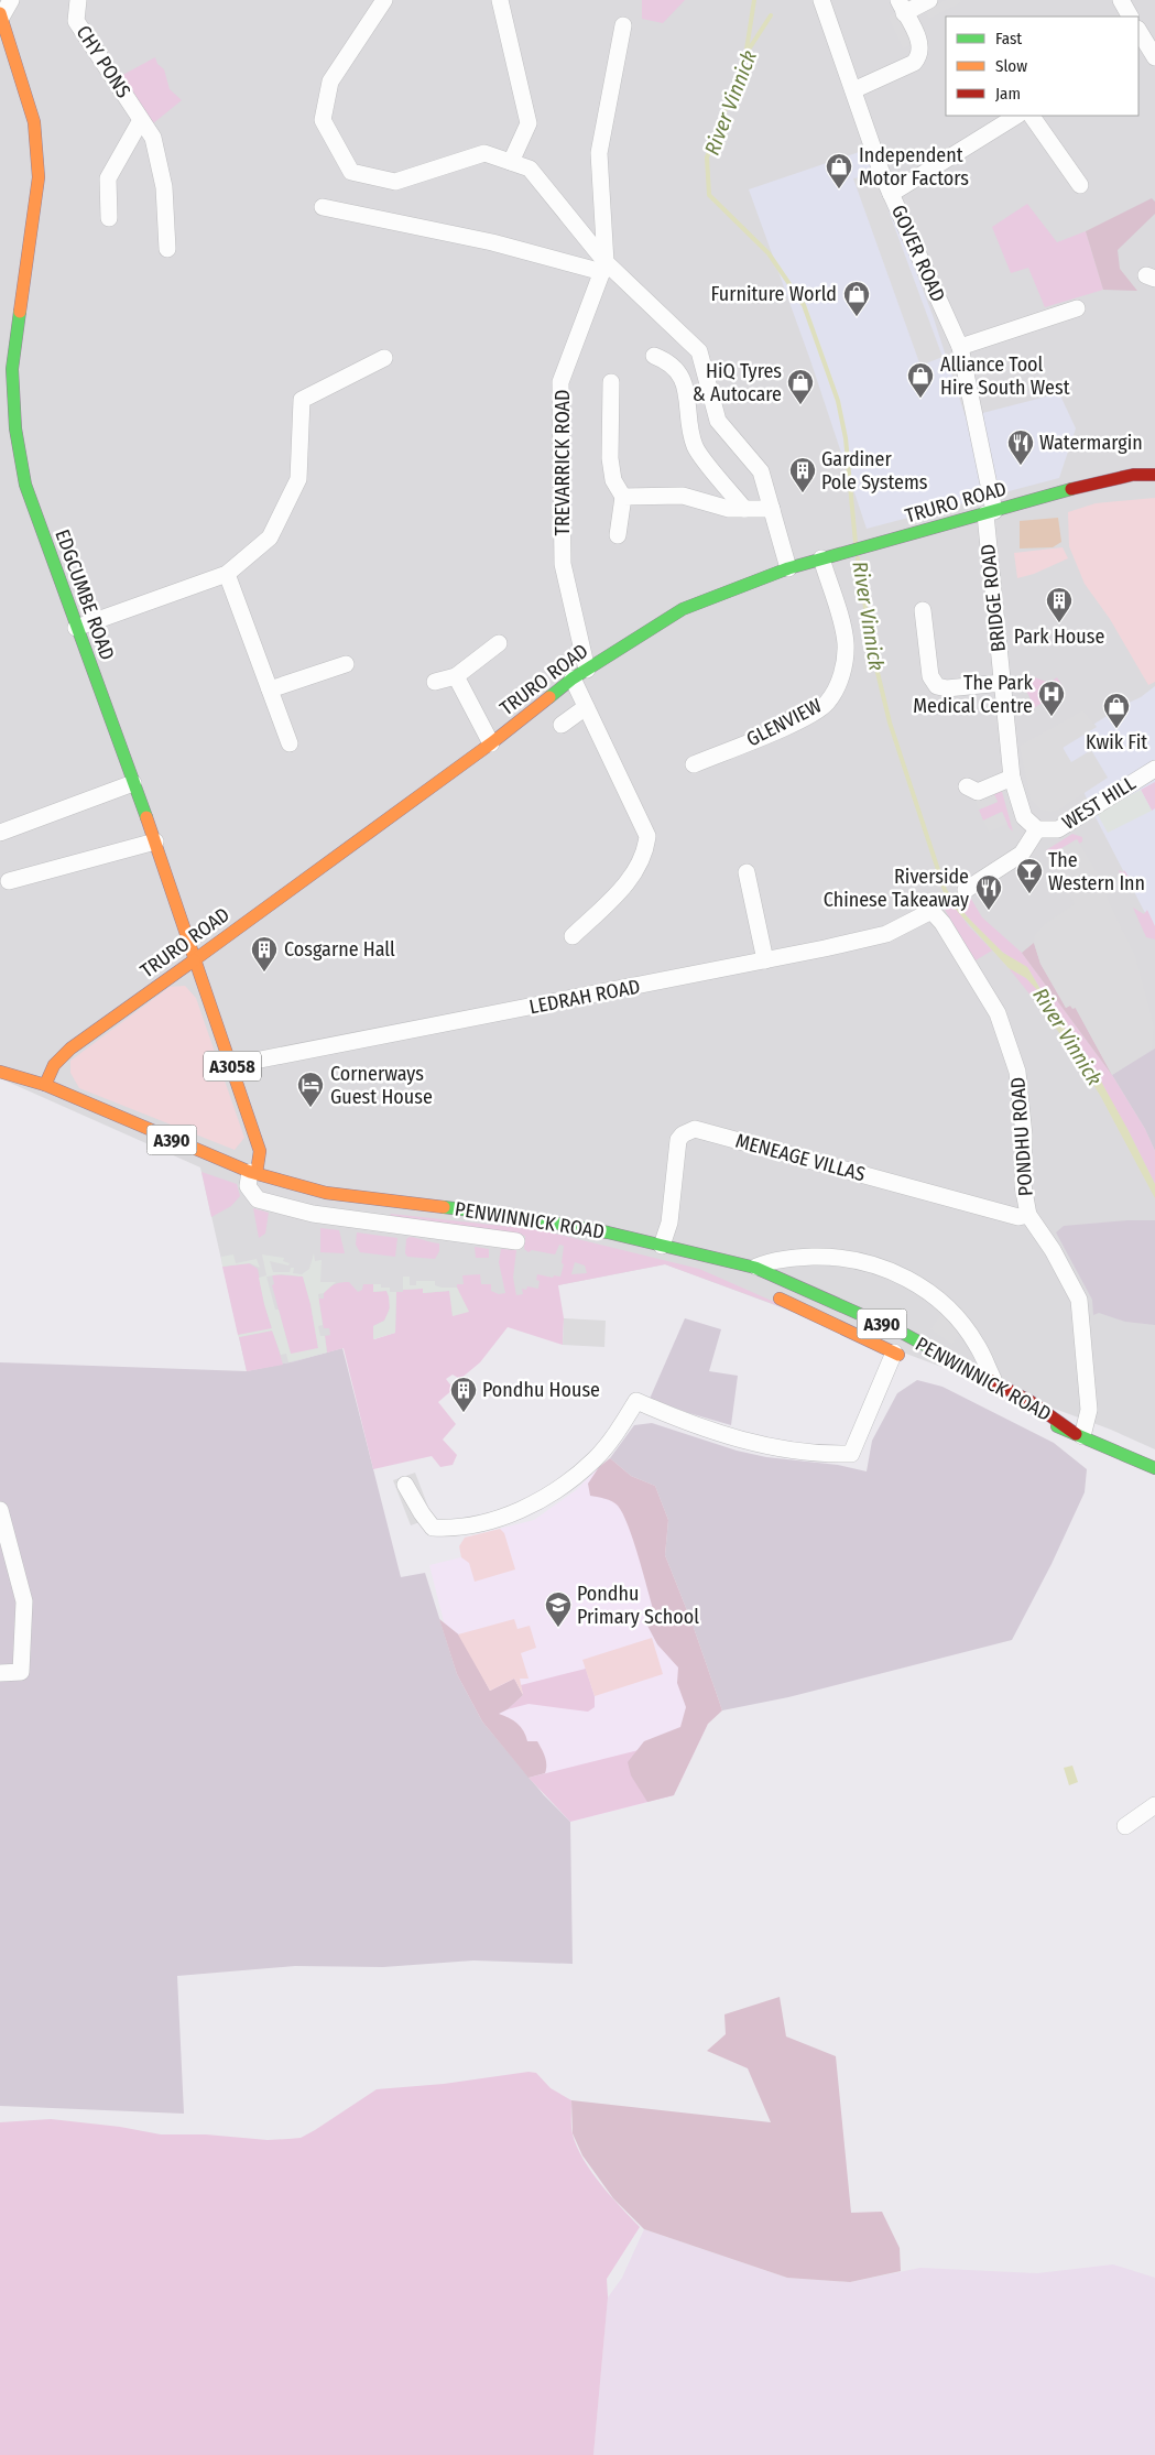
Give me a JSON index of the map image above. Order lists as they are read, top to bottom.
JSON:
{
  "streets": {
    "main road": [
      "TRURO ROAD",
      "EDGCUMBE ROAD",
      "A3058",
      "A390",
      "PENWINNICK ROAD"
    ],
    "street": [
      "CHY PONS",
      "GOVER ROAD",
      "TREVARRICK ROAD",
      "BRIDGE ROAD",
      "GLENVIEW",
      "WEST HILL",
      "LEDRAH ROAD",
      "PONDHU ROAD",
      "MENEAGE VILLAS"
    ]
  },
  "crossings": [
    ["GOVER ROAD", "TRURO ROAD"],
    ["GOVER ROAD", "BRIDGE ROAD"],
    ["TREVARRICK ROAD", "TRURO ROAD"],
    ["TRURO ROAD", "EDGCUMBE ROAD"],
    ["TRURO ROAD", "BRIDGE ROAD"],
    ["TRURO ROAD", "GLENVIEW"],
    ["TRURO ROAD", "A390"],
    ["TRURO ROAD", "PENWINNICK ROAD"],
    ["EDGCUMBE ROAD", "LEDRAH ROAD"],
    ["EDGCUMBE ROAD", "PENWINNICK ROAD"],
    ["BRIDGE ROAD", "WEST HILL"],
    ["LEDRAH ROAD", "PONDHU ROAD"],
    ["PONDHU ROAD", "MENEAGE VILLAS"],
    ["PONDHU ROAD", "PENWINNICK ROAD"],
    ["A390", "PENWINNICK ROAD"],
    ["MENEAGE VILLAS", "PENWINNICK ROAD"]
  ],
  "water": ["River Vinnick"],
  "places": {
    "shop": [
      "Independent Motor Factors",
      "Furniture World",
      "Alliance Tool Hire South West",
      "HiQ Tyres & Autocare",
      "Kwik Fit"
    ],
    "restaurant": ["Watermargin", "Riverside Chinese Takeaway"],
    "building": [
      "Gardiner Pole Systems",
      "Park House",
      "Cosgarne Hall",
      "Pondhu House"
    ],
    "hospital": ["The Park Medical Centre"],
    "bar": ["The Western Inn"],
    "hotel": ["Cornerways Guest House"],
    "school or university": ["Pondhu Primary School"]
  },
  "legend": ["Fast", "Slow", "Jam"]
}
